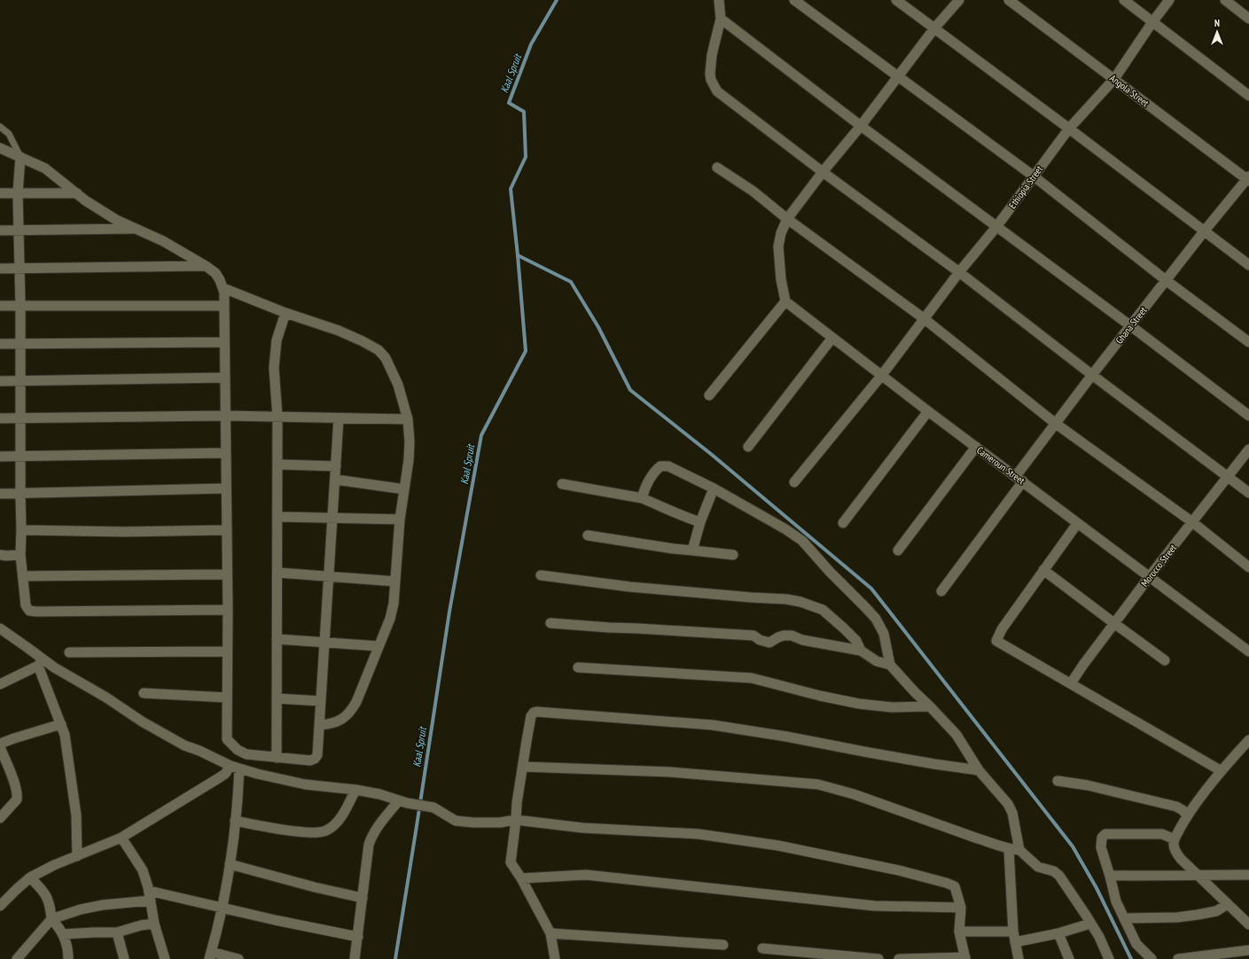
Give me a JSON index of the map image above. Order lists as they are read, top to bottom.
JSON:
{
  "streets": {
    "street": [
      "Angola Street",
      "Ethiopia Street",
      "Ghana Street",
      "Cameroun Street",
      "Morocco Street"
    ]
  },
  "crossings": [
    ["Angola Street", "Ethiopia Street"],
    ["Angola Street", "Ghana Street"],
    ["Ethiopia Street", "Cameroun Street"],
    ["Ghana Street", "Cameroun Street"],
    ["Cameroun Street", "Morocco Street"]
  ],
  "water": ["Kaal Spruit"],
  "north": "top"
}
